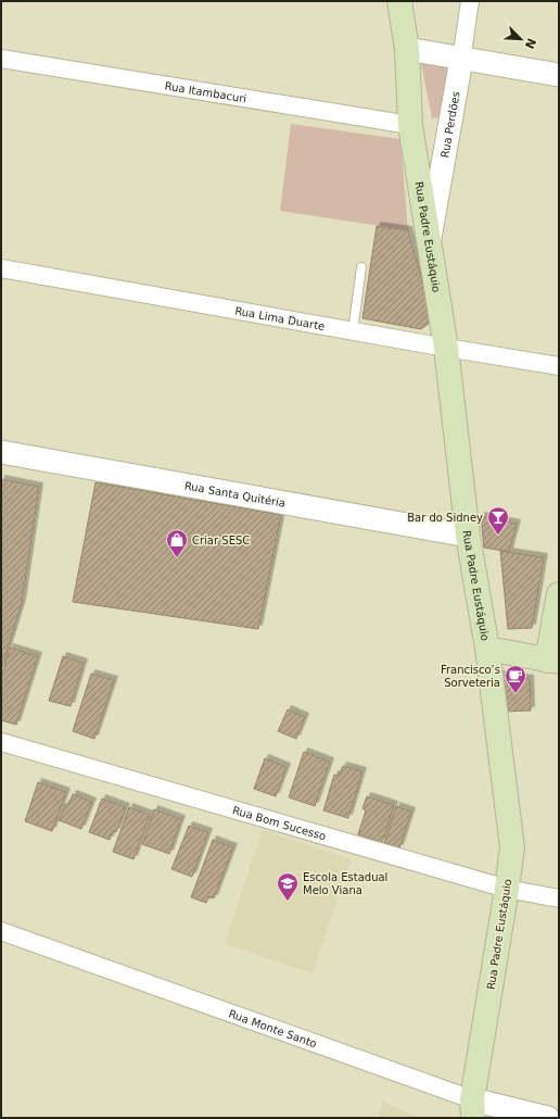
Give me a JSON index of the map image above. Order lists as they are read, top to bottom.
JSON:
{
  "streets": {
    "main road": ["Rua Padre Eustáquio"],
    "street": [
      "Rua Itambacuri",
      "Rua Perdões",
      "Rua Lima Duarte",
      "Rua Santa Quitéria",
      "Rua Bom Sucesso",
      "Rua Monte Santo"
    ]
  },
  "crossings": [
    ["Rua Itambacuri", "Rua Padre Eustáquio"],
    ["Rua Perdões", "Rua Padre Eustáquio"],
    ["Rua Padre Eustáquio", "Rua Lima Duarte"],
    ["Rua Padre Eustáquio", "Rua Santa Quitéria"],
    ["Rua Padre Eustáquio", "Rua Bom Sucesso"],
    ["Rua Padre Eustáquio", "Rua Monte Santo"]
  ],
  "places": {
    "bar": ["Bar do Sidney"],
    "shop": ["Criar SESC"],
    "cafe": ["Francisco’s Sorveteria"],
    "school or university": ["Escola Estadual Melo Viana"]
  },
  "north": "bottom right"
}
